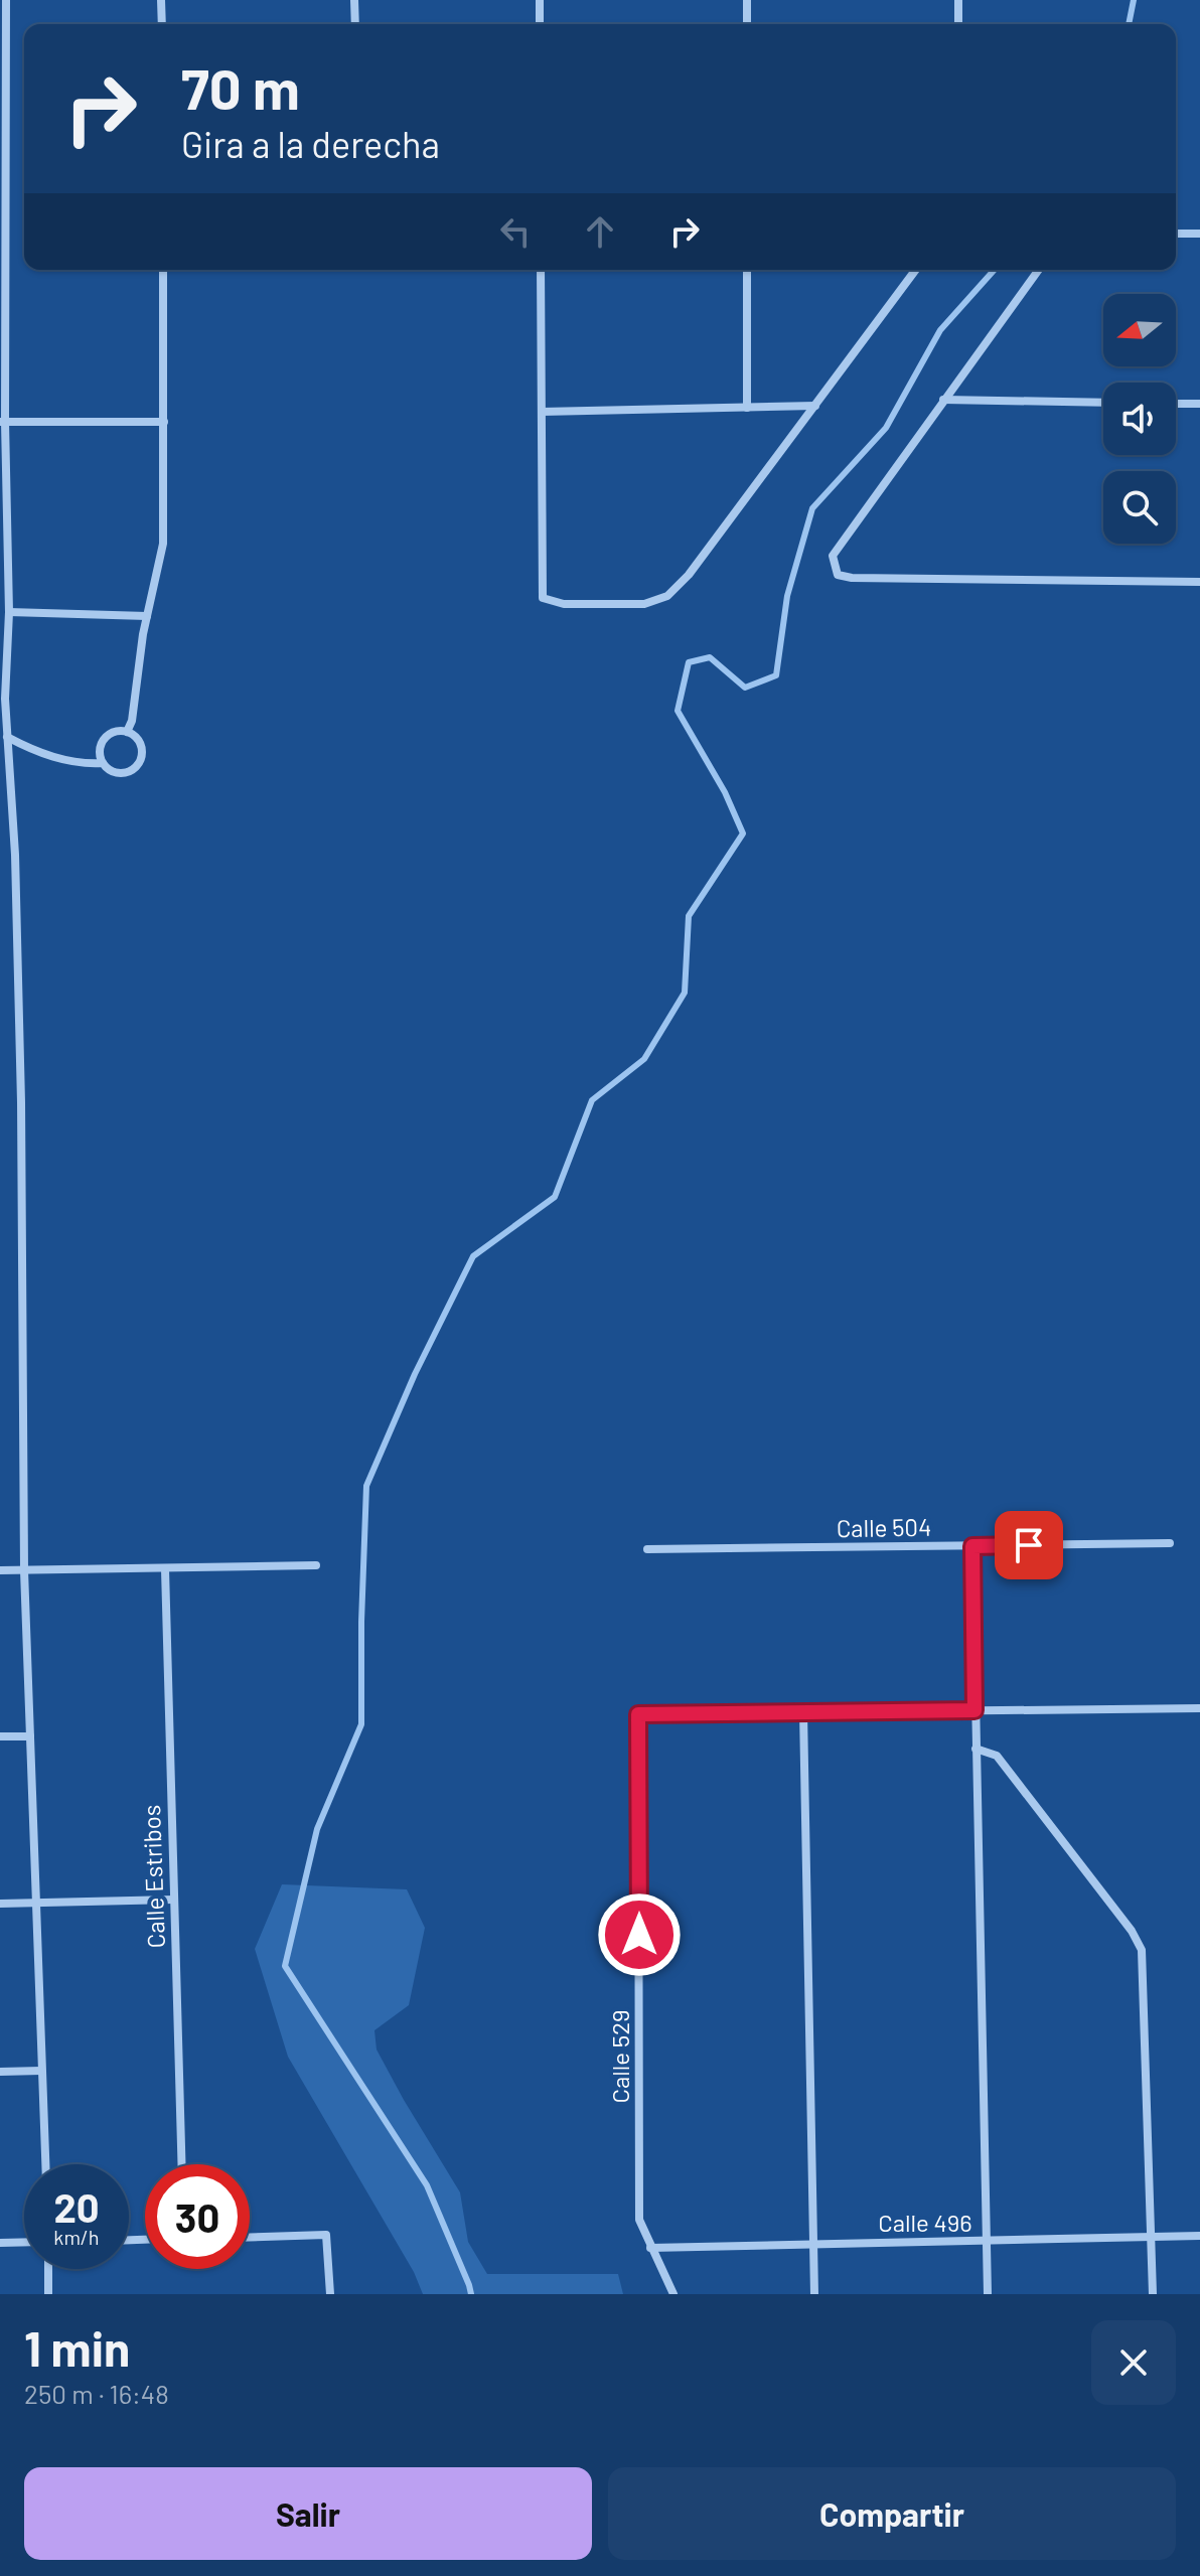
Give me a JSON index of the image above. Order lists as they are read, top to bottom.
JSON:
{
  "streets": {
    "street": [
      "Calle 504",
      "Calle Estribos",
      "Calle 529",
      "Calle 496"
    ]
  },
  "crossings": [
    ["Calle 529", "Calle 496"]
  ],
  "north": "left",
  "page": {
    "turn": ["70 m", "Gira a la derecha"],
    "speed": "20 km/h",
    "limit": "30",
    "heading": ["1 min", "250 m · 16:48"],
    "buttons": ["Salir", "Compartir"]
  }
}
